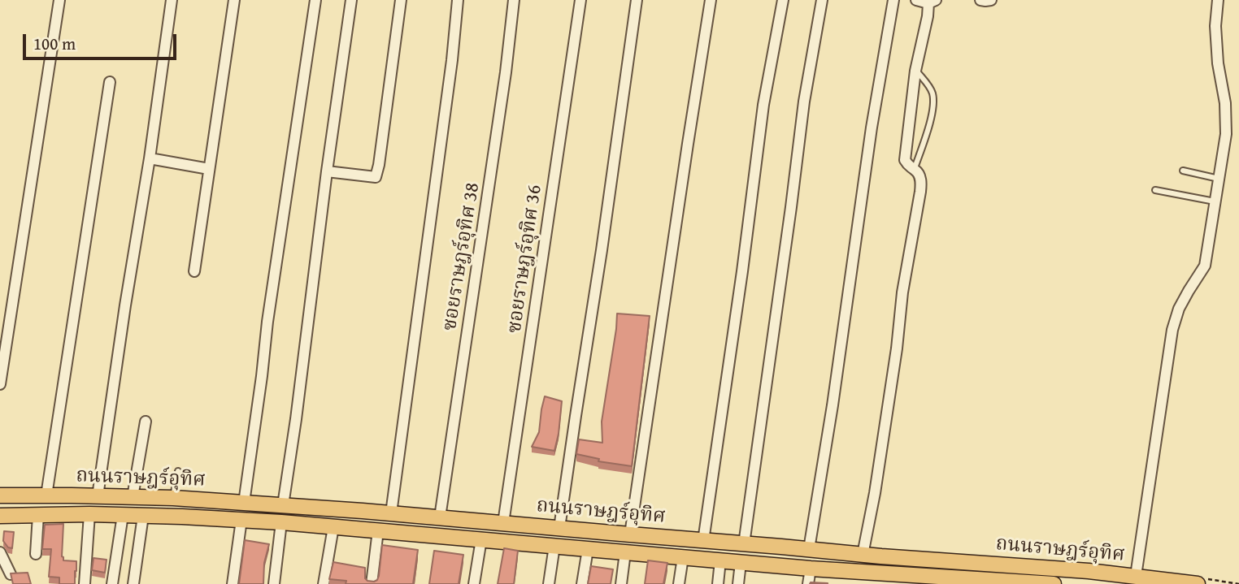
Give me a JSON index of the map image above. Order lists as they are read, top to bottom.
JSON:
{
  "streets": {
    "main road": ["ถนนราษฎร์อุทิศ"],
    "street": ["ซอยราษฎร์อุทิศ 38", "ซอยราษฎร์อุทิศ 36"]
  },
  "crossings": [
    ["ซอยราษฎร์อุทิศ 38", "ถนนราษฎร์อุทิศ"],
    ["ซอยราษฎร์อุทิศ 36", "ถนนราษฎร์อุทิศ"]
  ],
  "scale_bar": "100 m"
}
